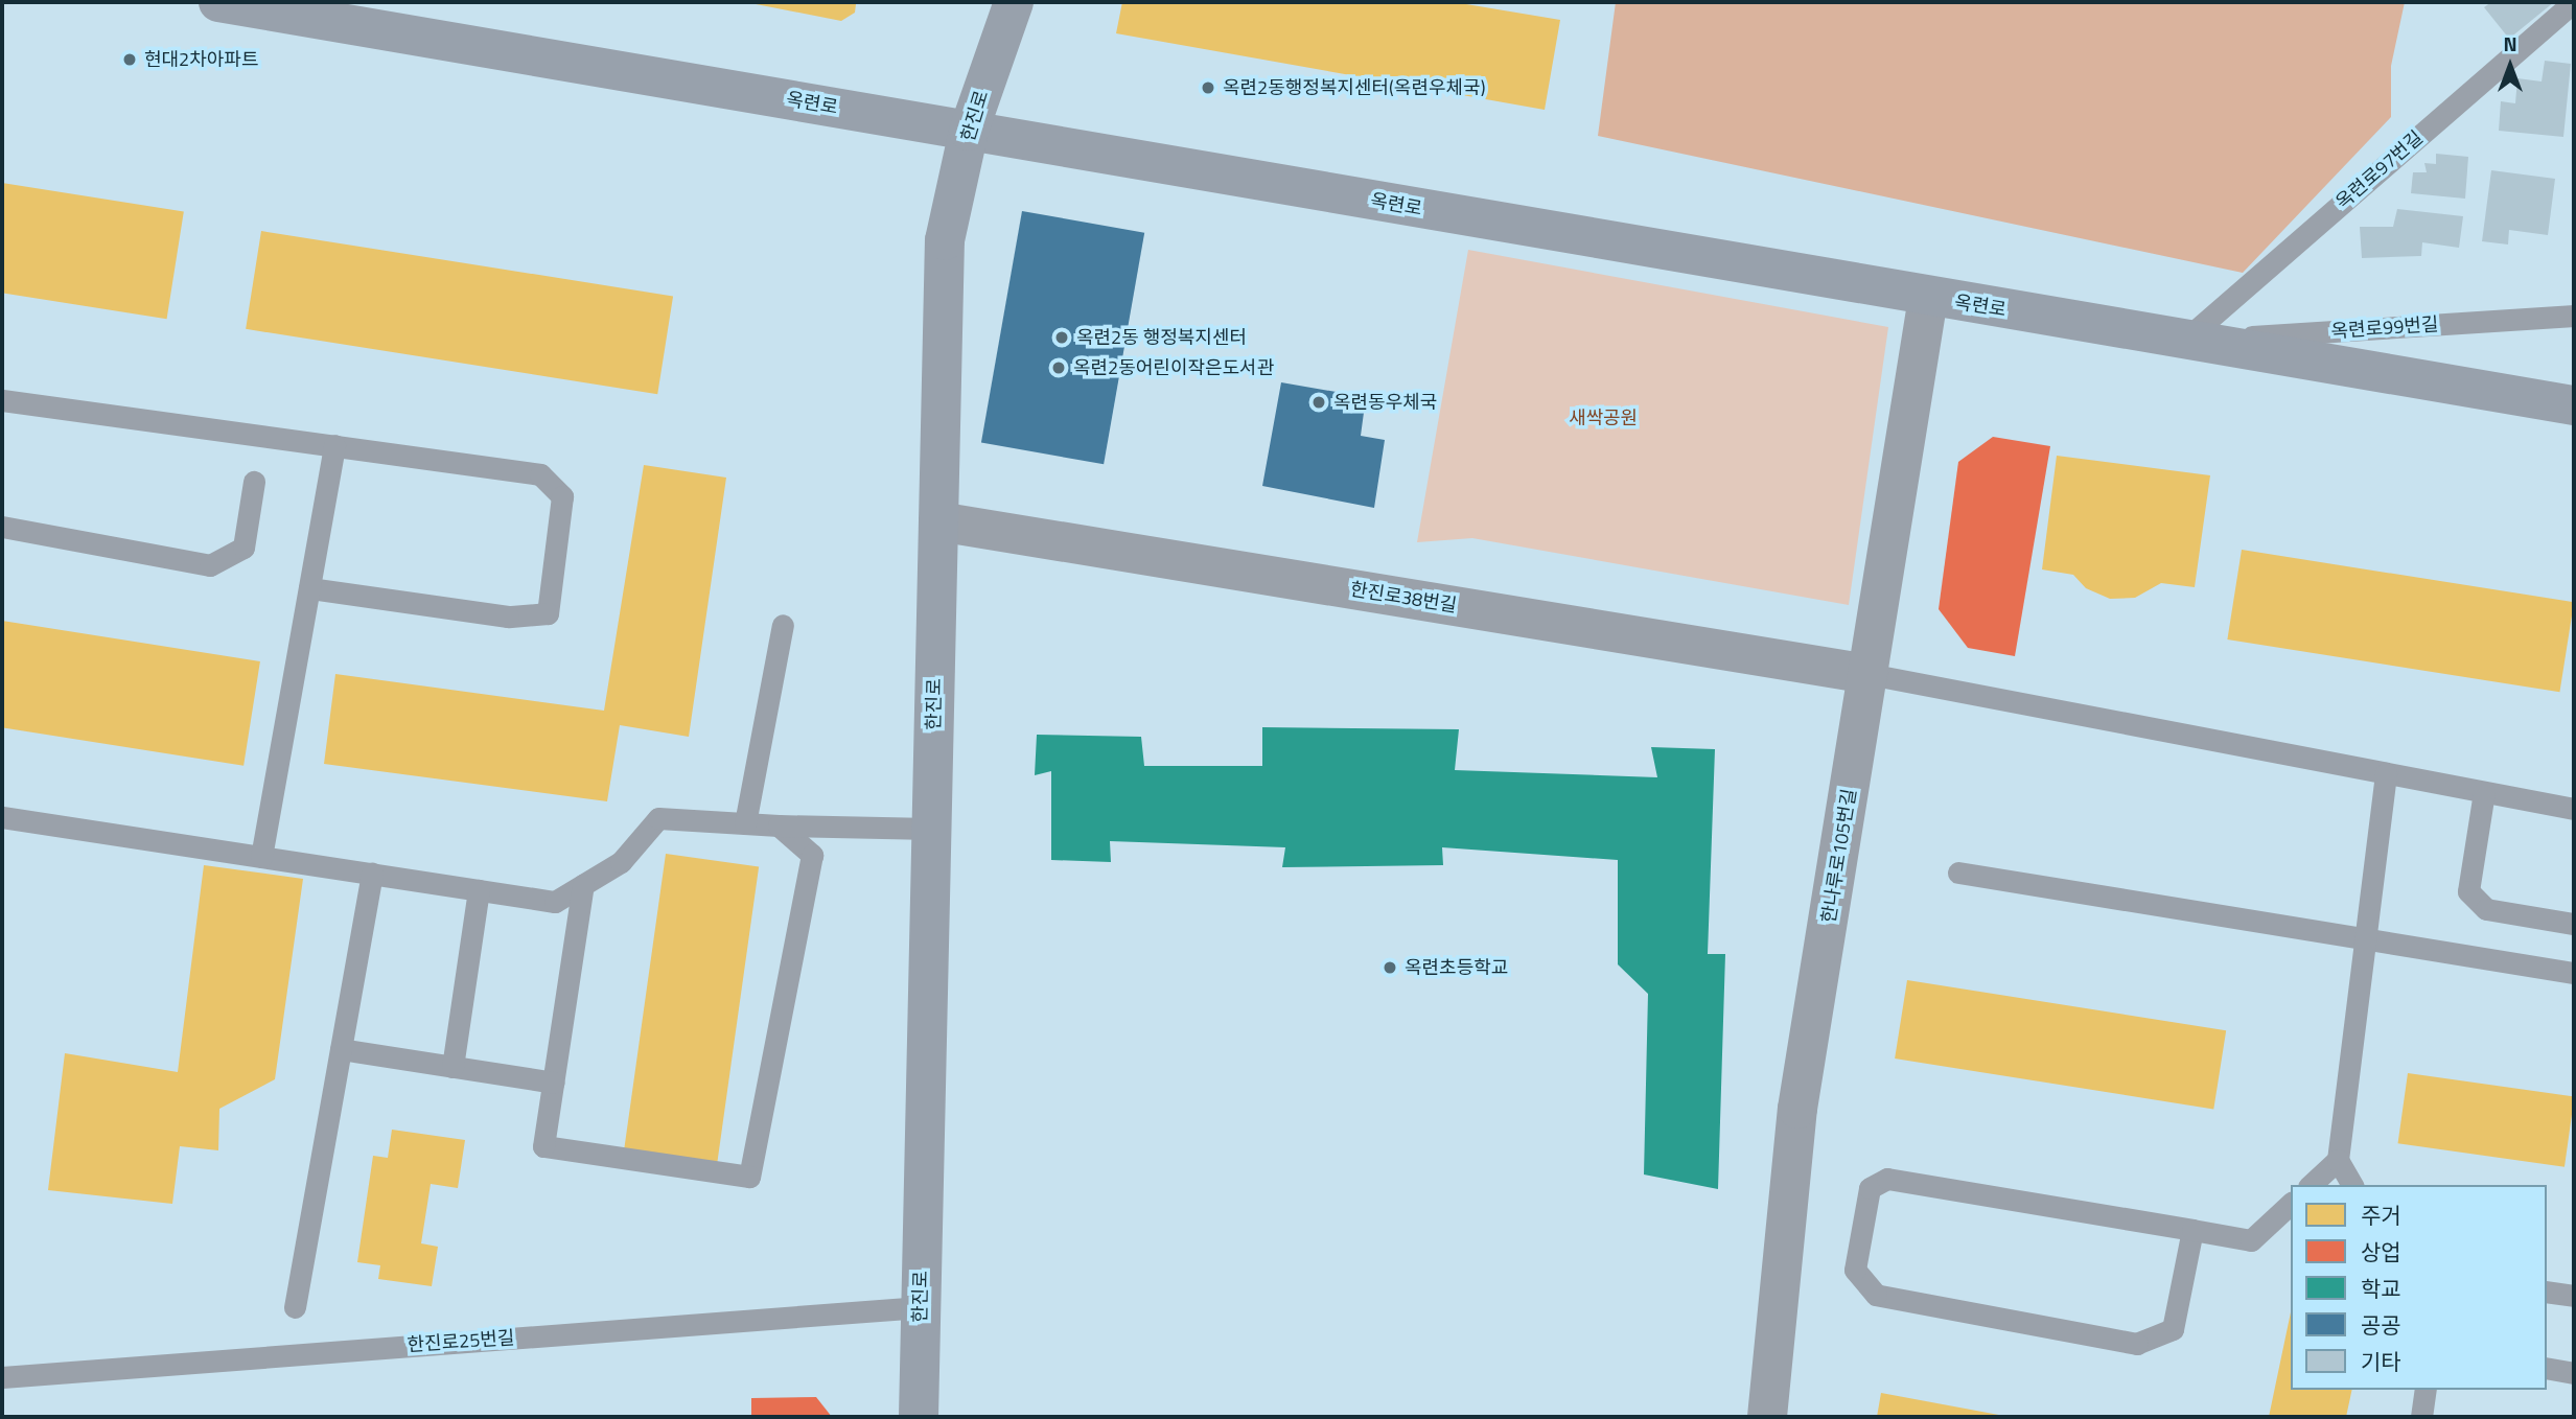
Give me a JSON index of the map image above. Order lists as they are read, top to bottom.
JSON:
{
  "streets": {
    "street": [
      "옥련로",
      "한진로",
      "한진로38번길",
      "한나루로105번길"
    ],
    "lane": ["옥련로97번길", "옥련로99번길", "한진로25번길"]
  },
  "crossings": [
    ["옥련로", "한진로"],
    ["옥련로", "옥련로97번길"],
    ["옥련로", "옥련로99번길"],
    ["옥련로", "한나루로105번길"],
    ["한진로", "한진로38번길"],
    ["한진로", "한진로25번길"],
    ["옥련로97번길", "옥련로99번길"],
    ["한진로38번길", "한나루로105번길"]
  ],
  "parks": ["새싹공원"],
  "places": [
    "현대2차아파트",
    "옥련2동행정복지센터(옥련우체국)",
    "옥련2동 행정복지센터",
    "옥련2동어린이작은도서관",
    "옥련동우체국",
    "옥련초등학교"
  ],
  "legend": [
    "주거",
    "상업",
    "학교",
    "공공",
    "기타"
  ],
  "north": "top"
}
